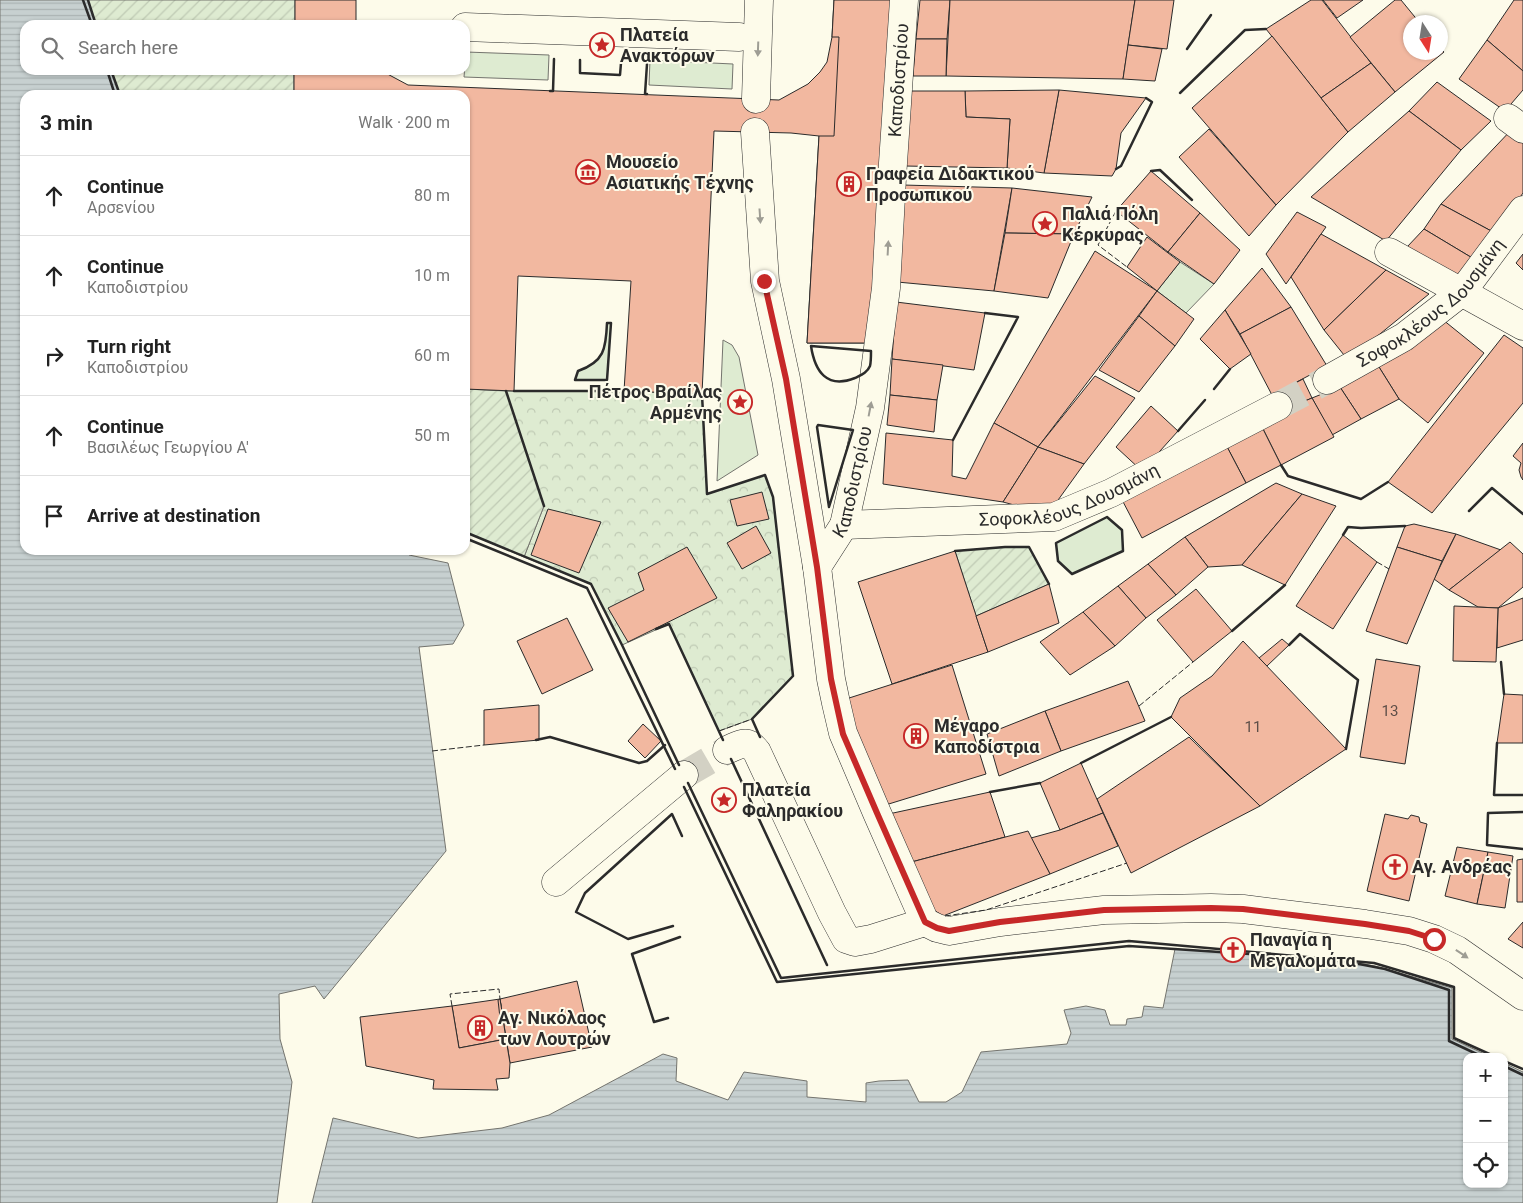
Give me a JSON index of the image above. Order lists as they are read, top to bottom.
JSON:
{
  "streets": {
    "street": ["Καποδιστρίου", "Σοφοκλέους Δουσμάνη"]
  },
  "crossings": [
    ["Καποδιστρίου", "Σοφοκλέους Δουσμάνη"]
  ],
  "places": {
    "place": [
      "Πλατεία Ανακτόρων",
      "Παλιά Πόλη Κέρκυρας",
      "Πέτρος Βραίλας Αρμένης",
      "Πλατεία Φαληρακίου"
    ],
    "museum": ["Μουσείο Ασιατικής Τέχνης"],
    "building": ["Γραφεία Διδακτικού Προσωπικού", "Μέγαρο Καποδίστρια", "Αγ. Νικόλαος των Λουτρών"],
    "church": ["Αγ. Ανδρέας", "Παναγία η Μεγαλομάτα"]
  },
  "house_numbers": ["13", "11"],
  "north": "bottom",
  "page": {
    "search": "Search here",
    "heading": ["3 min", "Walk · 200 m"],
    "list": [
      ["Continue", "Αρσενίου", "80 m"],
      ["Continue", "Καποδιστρίου", "10 m"],
      ["Turn right", "Καποδιστρίου", "60 m"],
      ["Continue", "Βασιλέως Γεωργίου Α'", "50 m"],
      "Arrive at destination"
    ],
    "map_buttons": ["+", "−"]
  }
}
